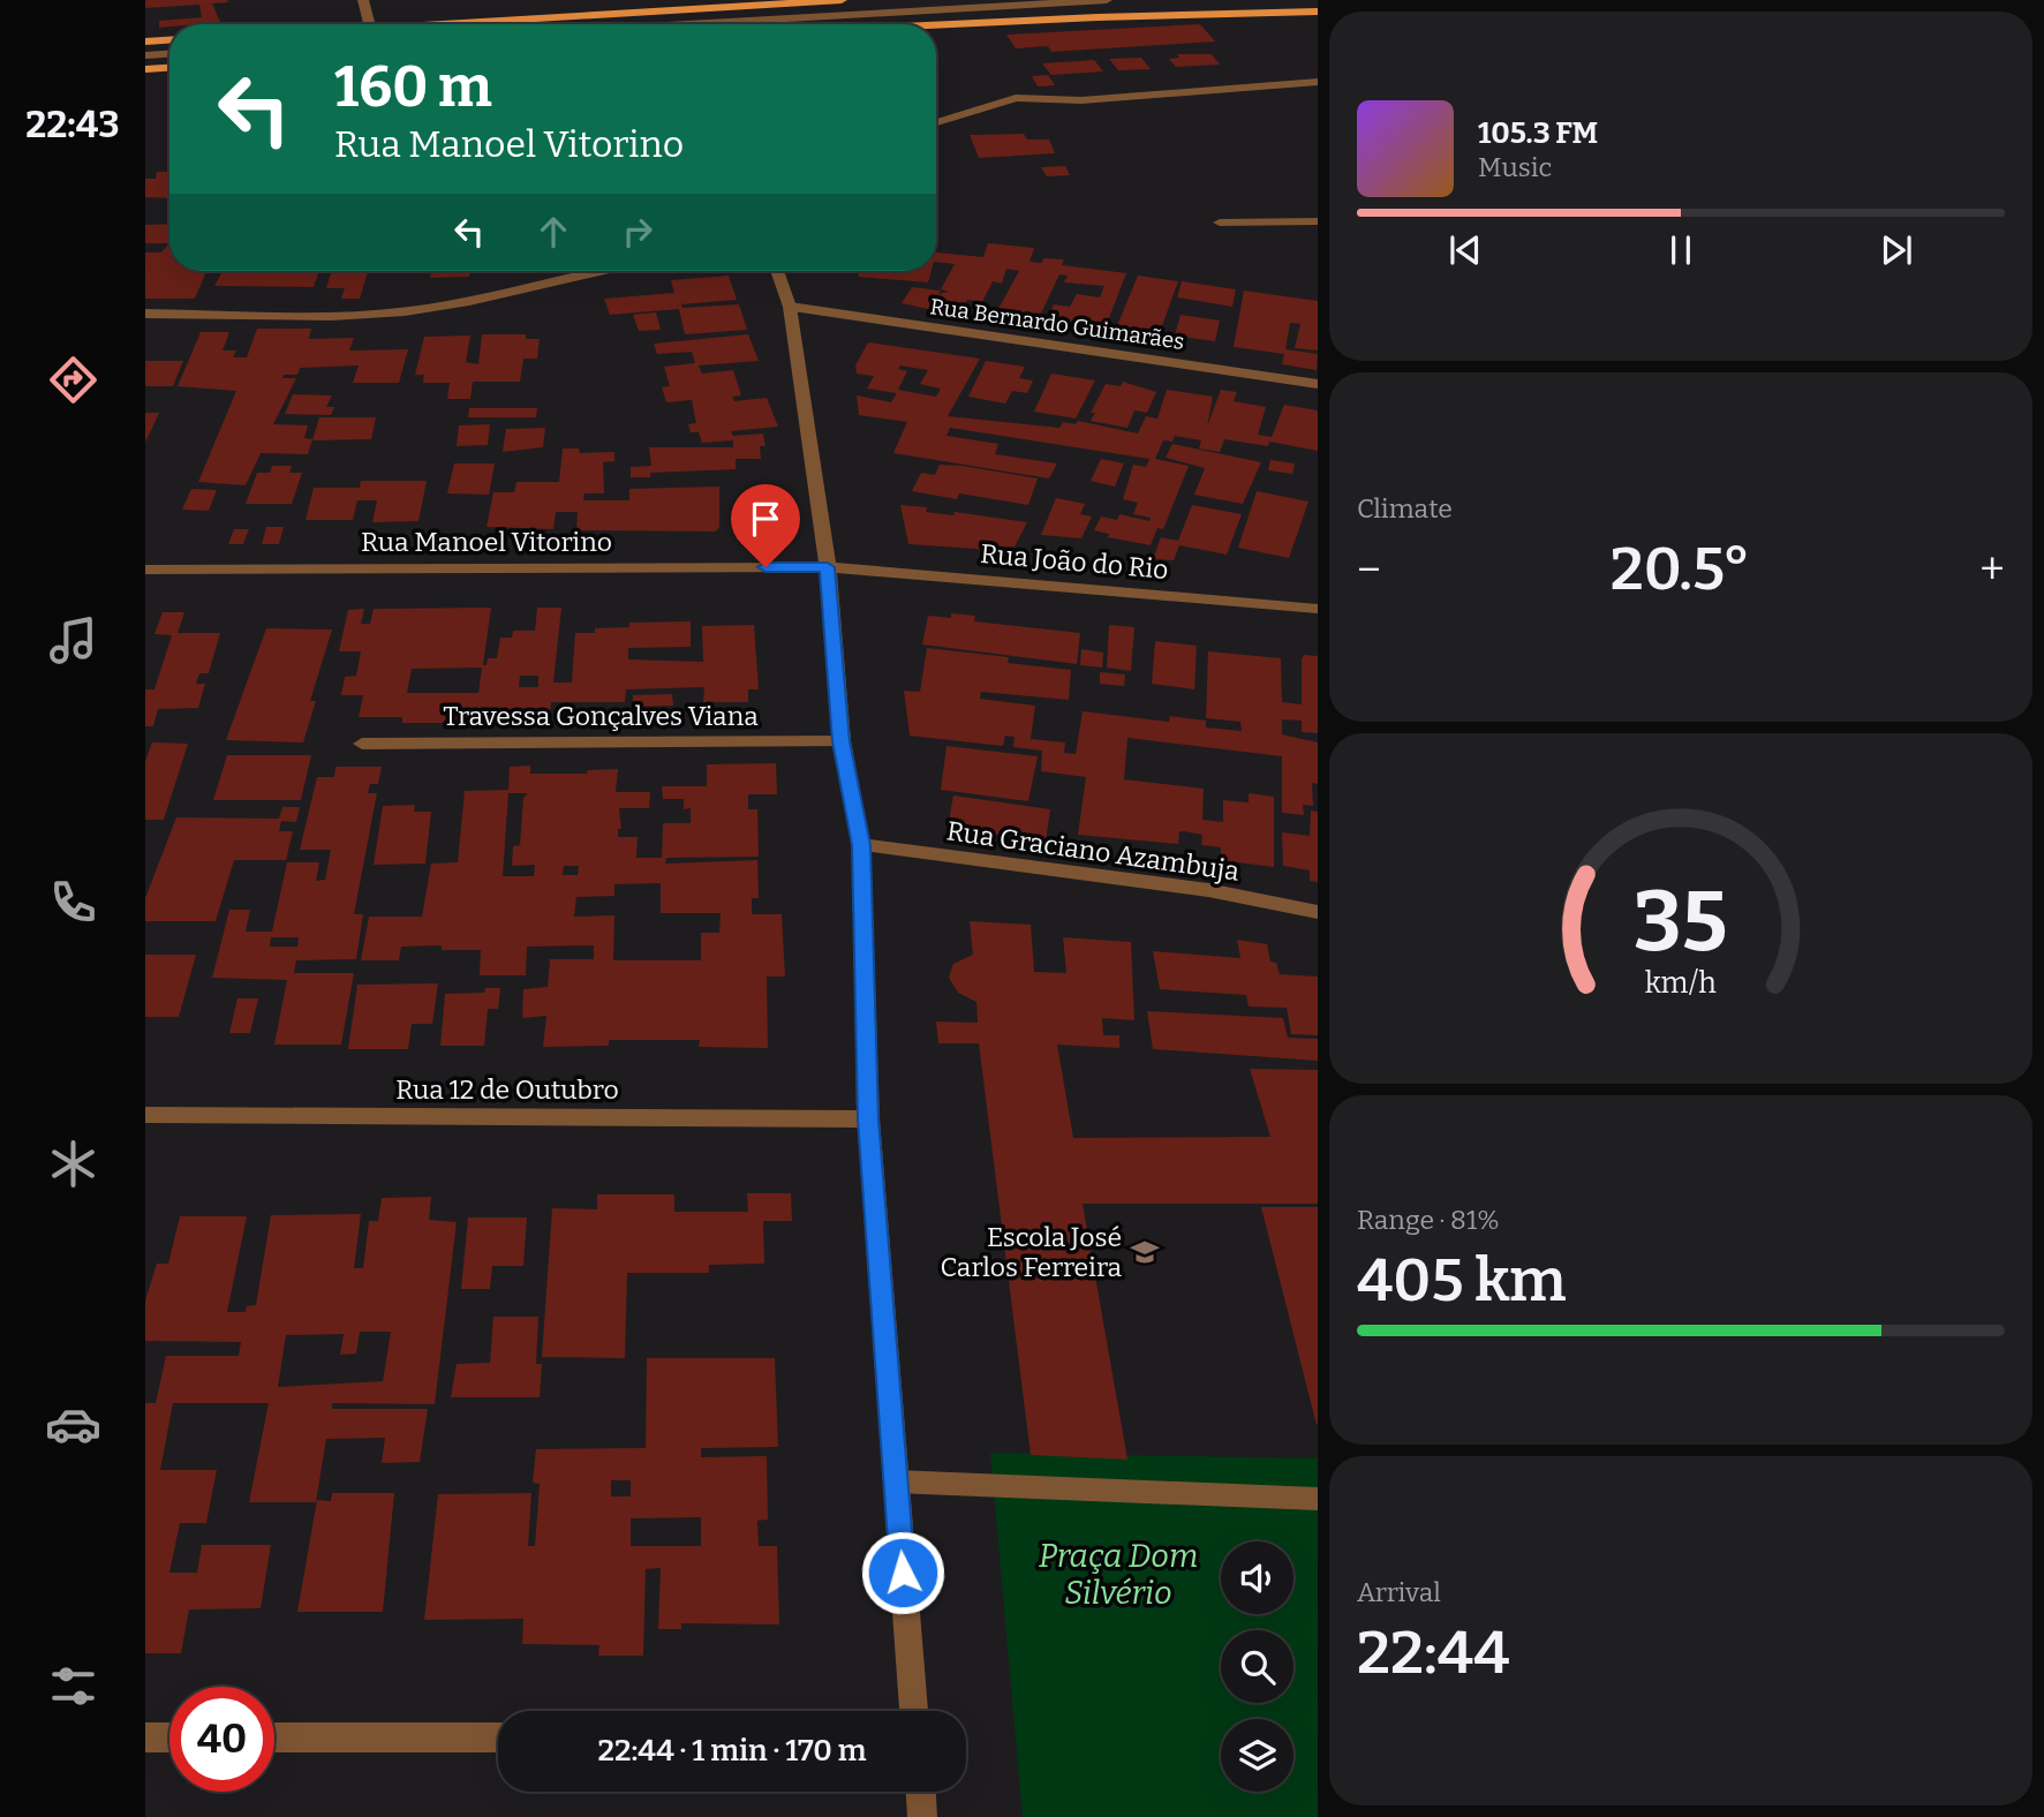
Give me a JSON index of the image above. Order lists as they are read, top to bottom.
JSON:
{
  "streets": {
    "street": [
      "Rua Bernardo Guimarães",
      "Rua Manoel Vitorino",
      "Rua João do Rio",
      "Travessa Gonçalves Viana",
      "Rua Graciano Azambuja",
      "Rua 12 de Outubro"
    ]
  },
  "crossings": [
    ["Rua Manoel Vitorino", "Rua João do Rio"]
  ],
  "parks": ["Praça Dom Silvério"],
  "places": {
    "school or university": ["Escola José Carlos Ferreira"]
  },
  "page": {
    "tabs": "22:43",
    "turn": ["160 m", "Rua Manoel Vitorino"],
    "song": ["105.3 FM", "Music"],
    "tile": [
      "Climate",
      ["Range · 81%", "405 km"],
      ["Arrival", "22:44"]
    ],
    "heat": ["−", "20.5°", "+"],
    "limit": "40",
    "trip": "22:44 · 1 min · 170 m",
    "gauge": ["35", "km/h"]
  }
}
